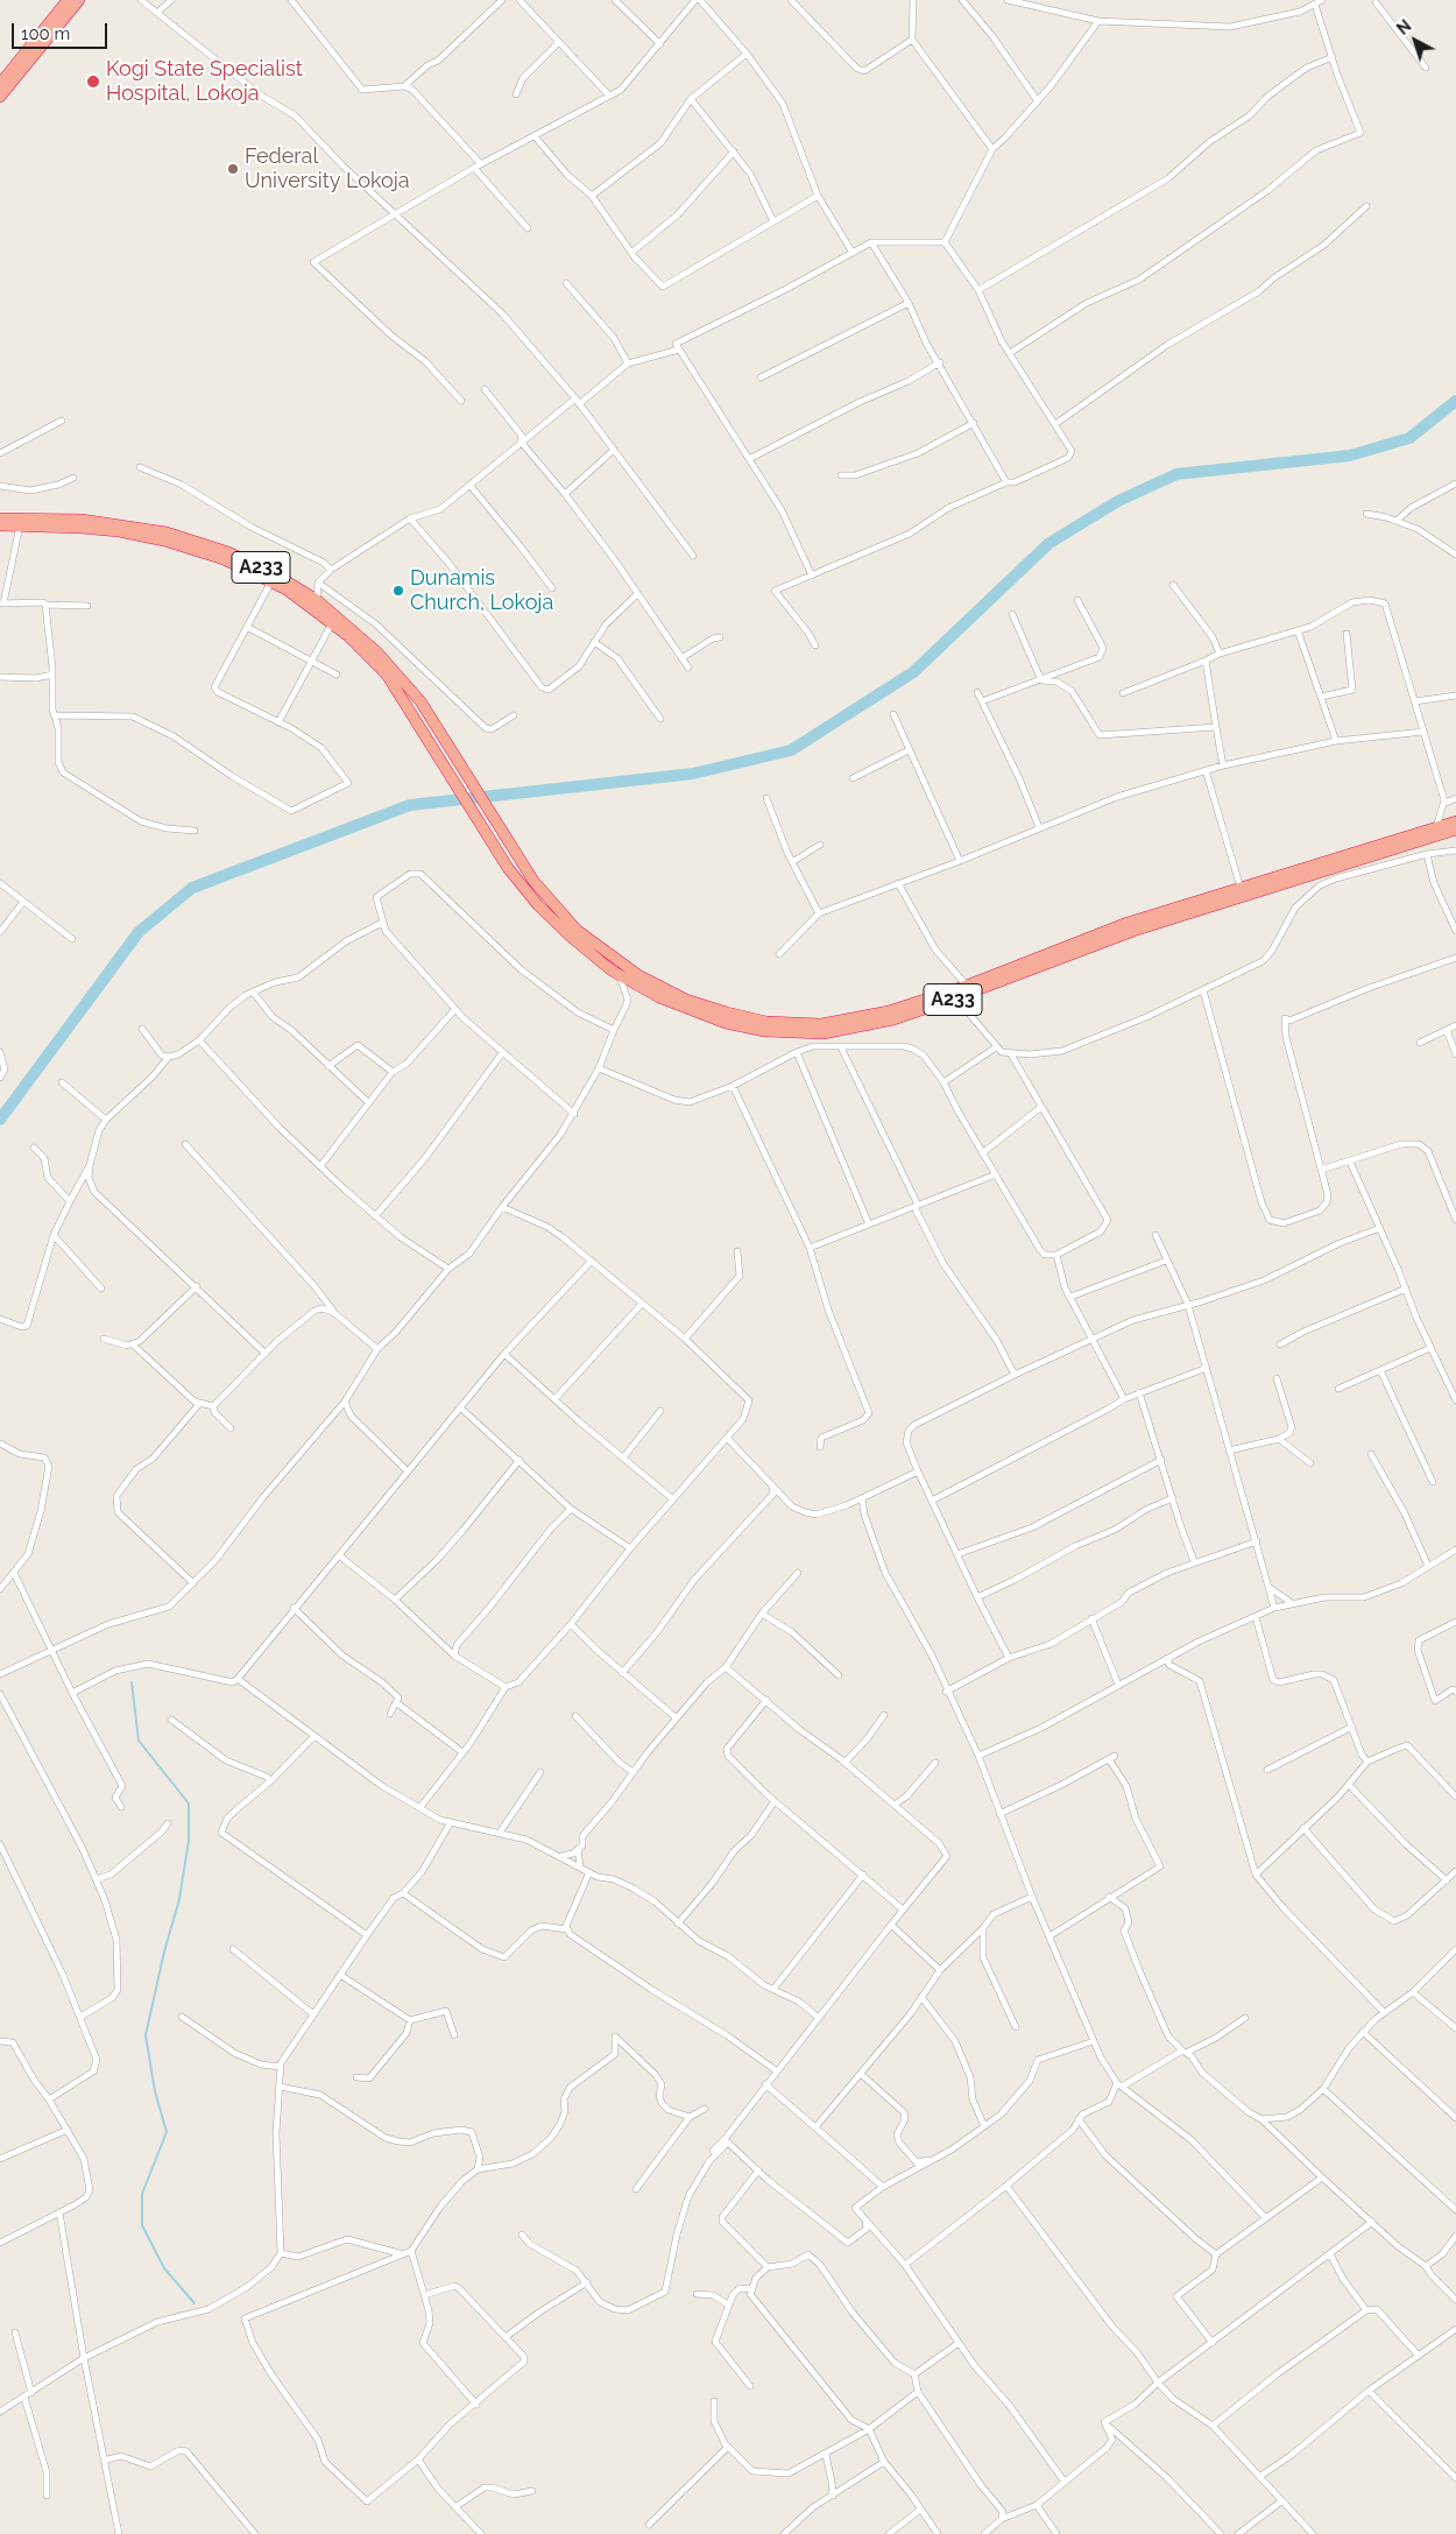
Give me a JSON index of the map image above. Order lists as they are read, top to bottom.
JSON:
{
  "streets": {
    "highway": ["A233"]
  },
  "places": ["Kogi State Specialist Hospital, Lokoja", "Federal University Lokoja", "Dunamis Church, Lokoja"],
  "scale_bar": "100 m",
  "north": "top left"
}
